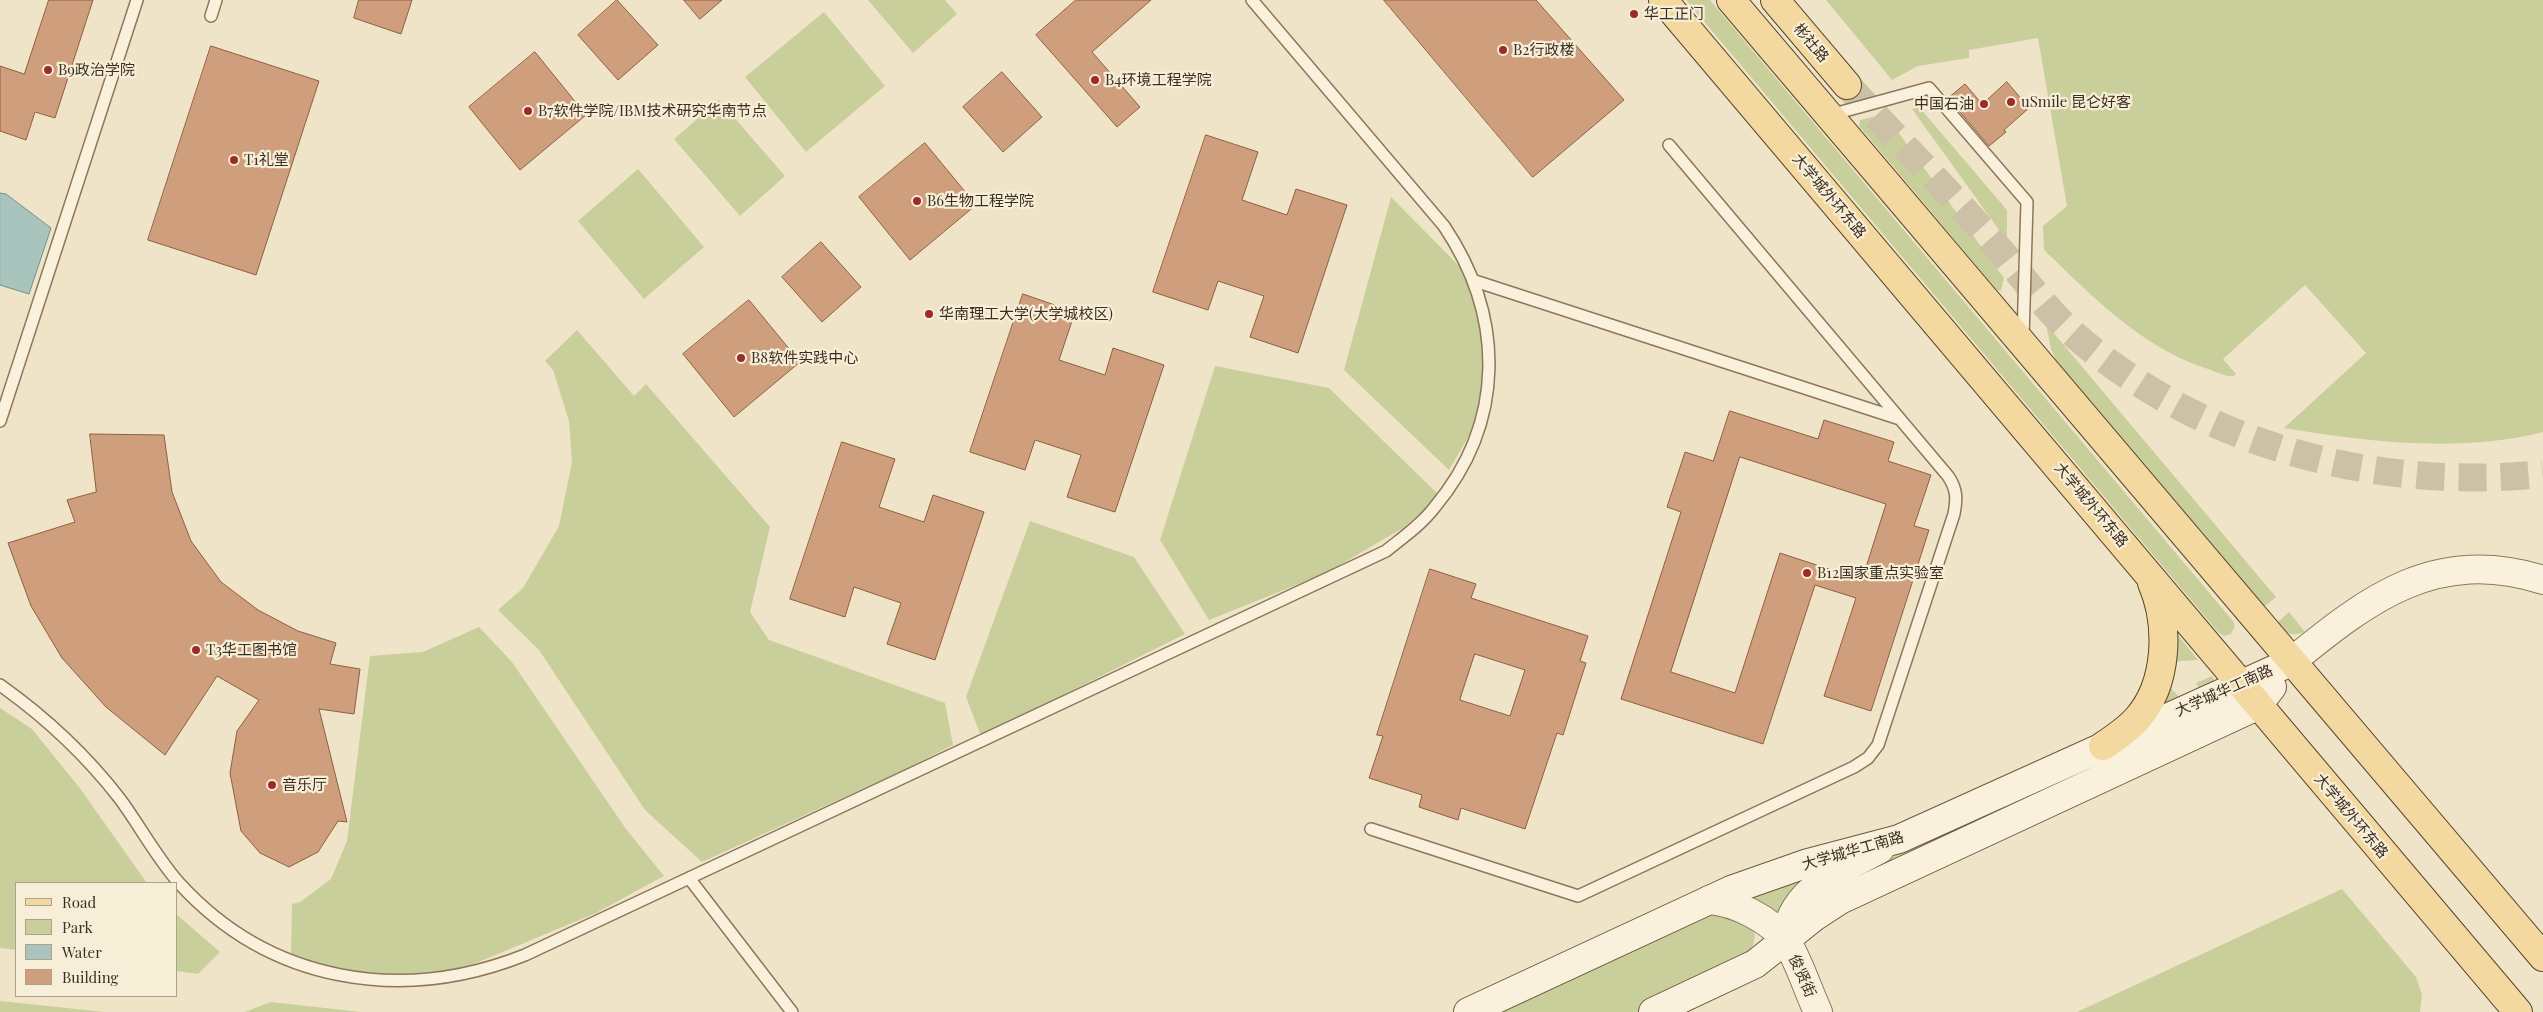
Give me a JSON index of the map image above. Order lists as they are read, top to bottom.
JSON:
{
  "streets": {
    "main road": [
      "彬社路",
      "大学城外环东路",
      "大学城华工南路",
      "俊贤街"
    ]
  },
  "crossings": [
    ["大学城外环东路", "大学城华工南路"],
    ["大学城华工南路", "俊贤街"]
  ],
  "places": [
    "华工正门",
    "B2行政楼",
    "B9政治学院",
    "B4环境工程学院",
    "uSmile 昆仑好客",
    "中国石油",
    "B7软件学院/IBM技术研究华南节点",
    "T1礼堂",
    "B6生物工程学院",
    "华南理工大学(大学城校区)",
    "B8软件实践中心",
    "B12国家重点实验室",
    "T3华工图书馆",
    "音乐厅"
  ],
  "legend": [
    "Road",
    "Park",
    "Water",
    "Building"
  ]
}
